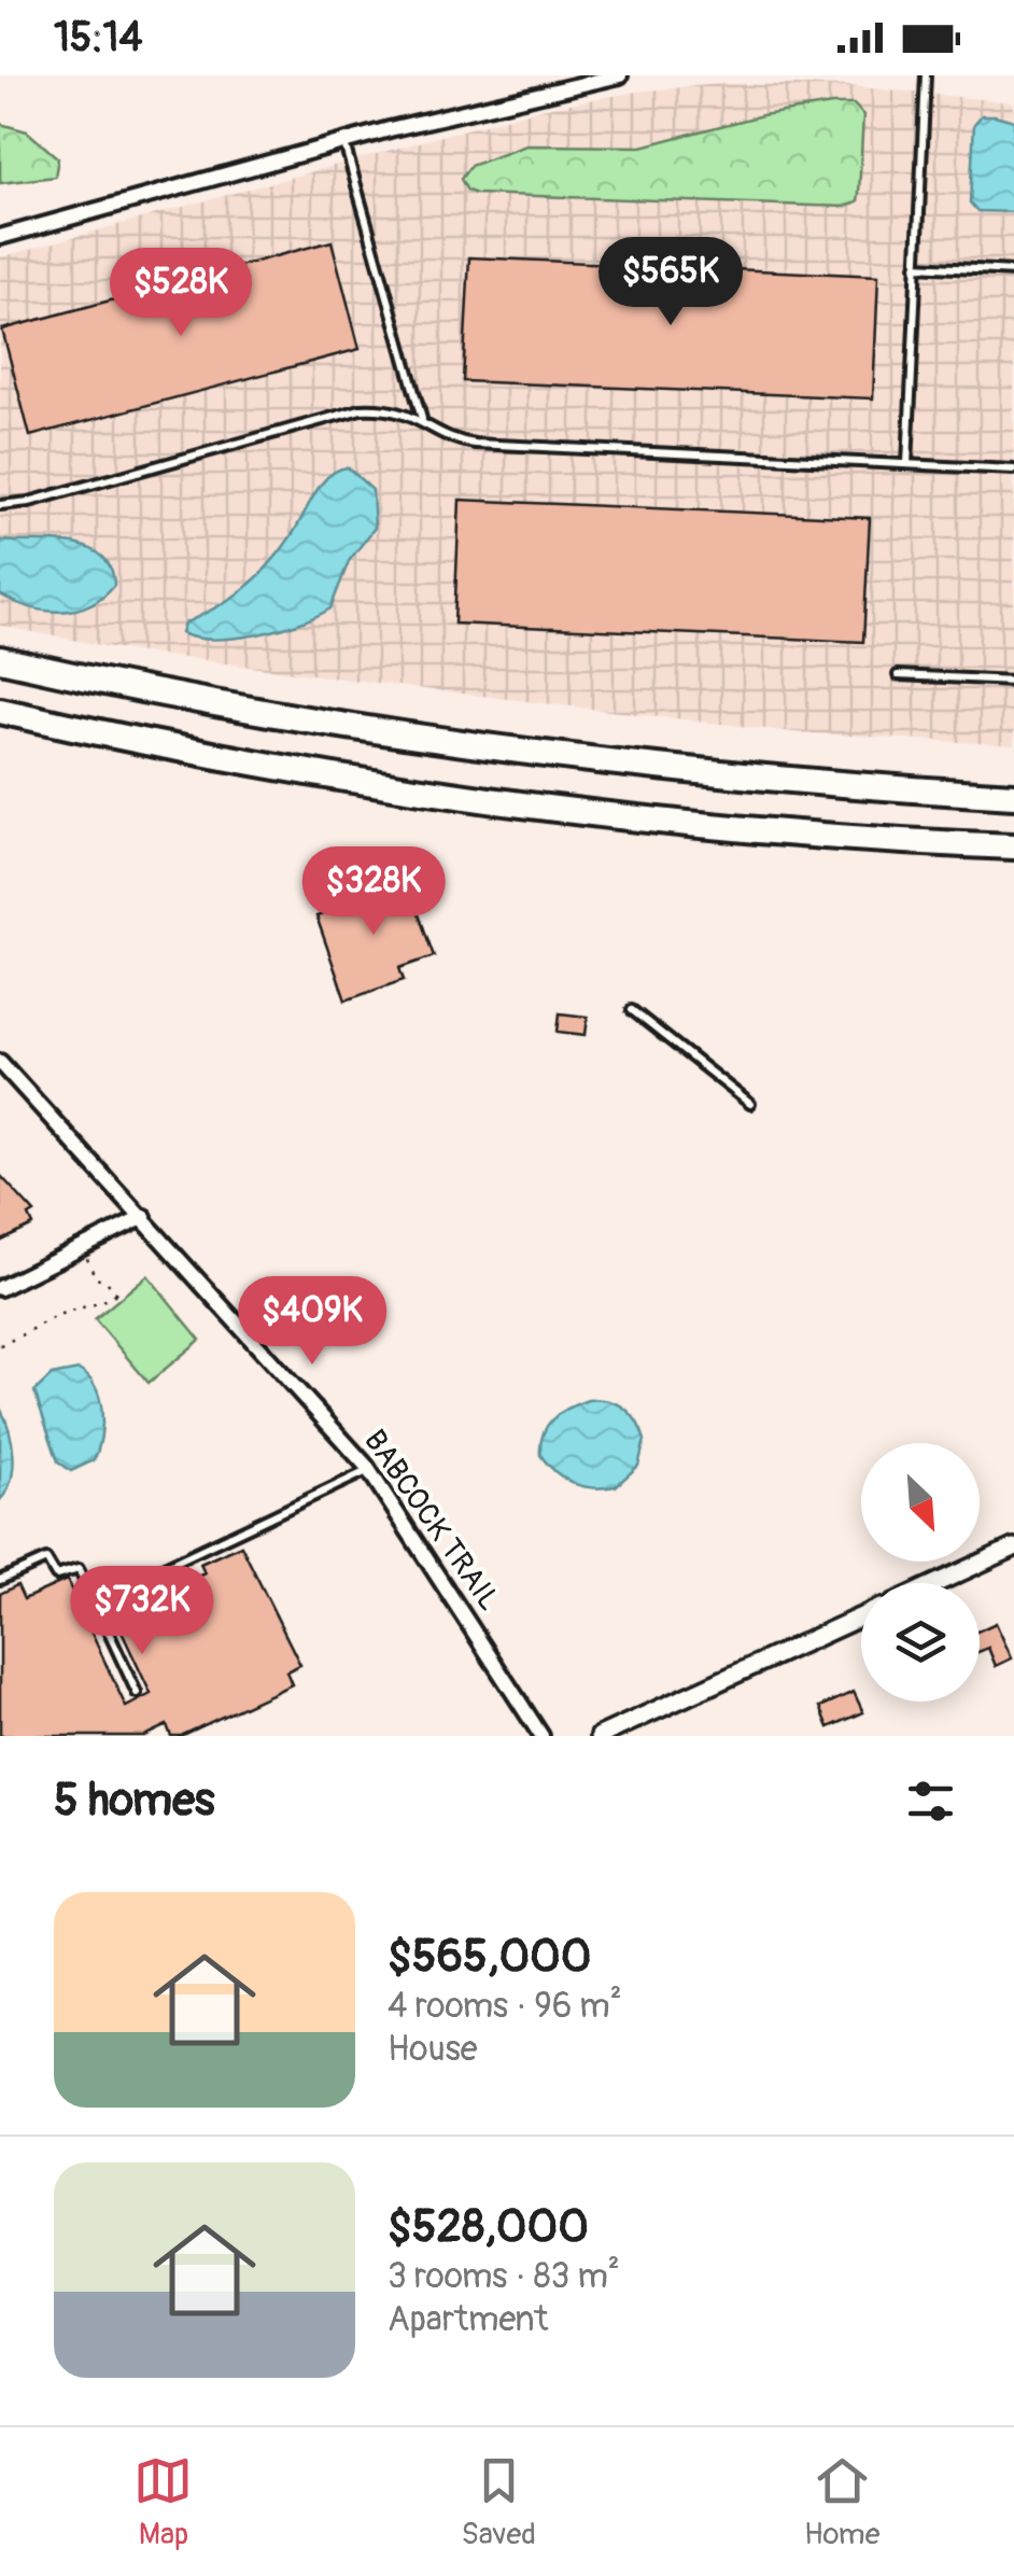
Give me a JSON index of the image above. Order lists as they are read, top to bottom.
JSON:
{
  "streets": {
    "street": ["BABCOCK TRAIL"]
  },
  "north": "bottom right",
  "page": {
    "status": "15:14",
    "price": [
      "$565K",
      "$528K",
      "$328K",
      "$409K",
      "$732K"
    ],
    "heading": "5 homes",
    "list": [
      {
        "name": "$565,000",
        "note": "4 rooms · 96 m² · House"
      },
      {
        "name": "$528,000",
        "note": "3 rooms · 83 m² · Apartment"
      }
    ],
    "tabs": ["Map", "Saved", "Home"]
  }
}
